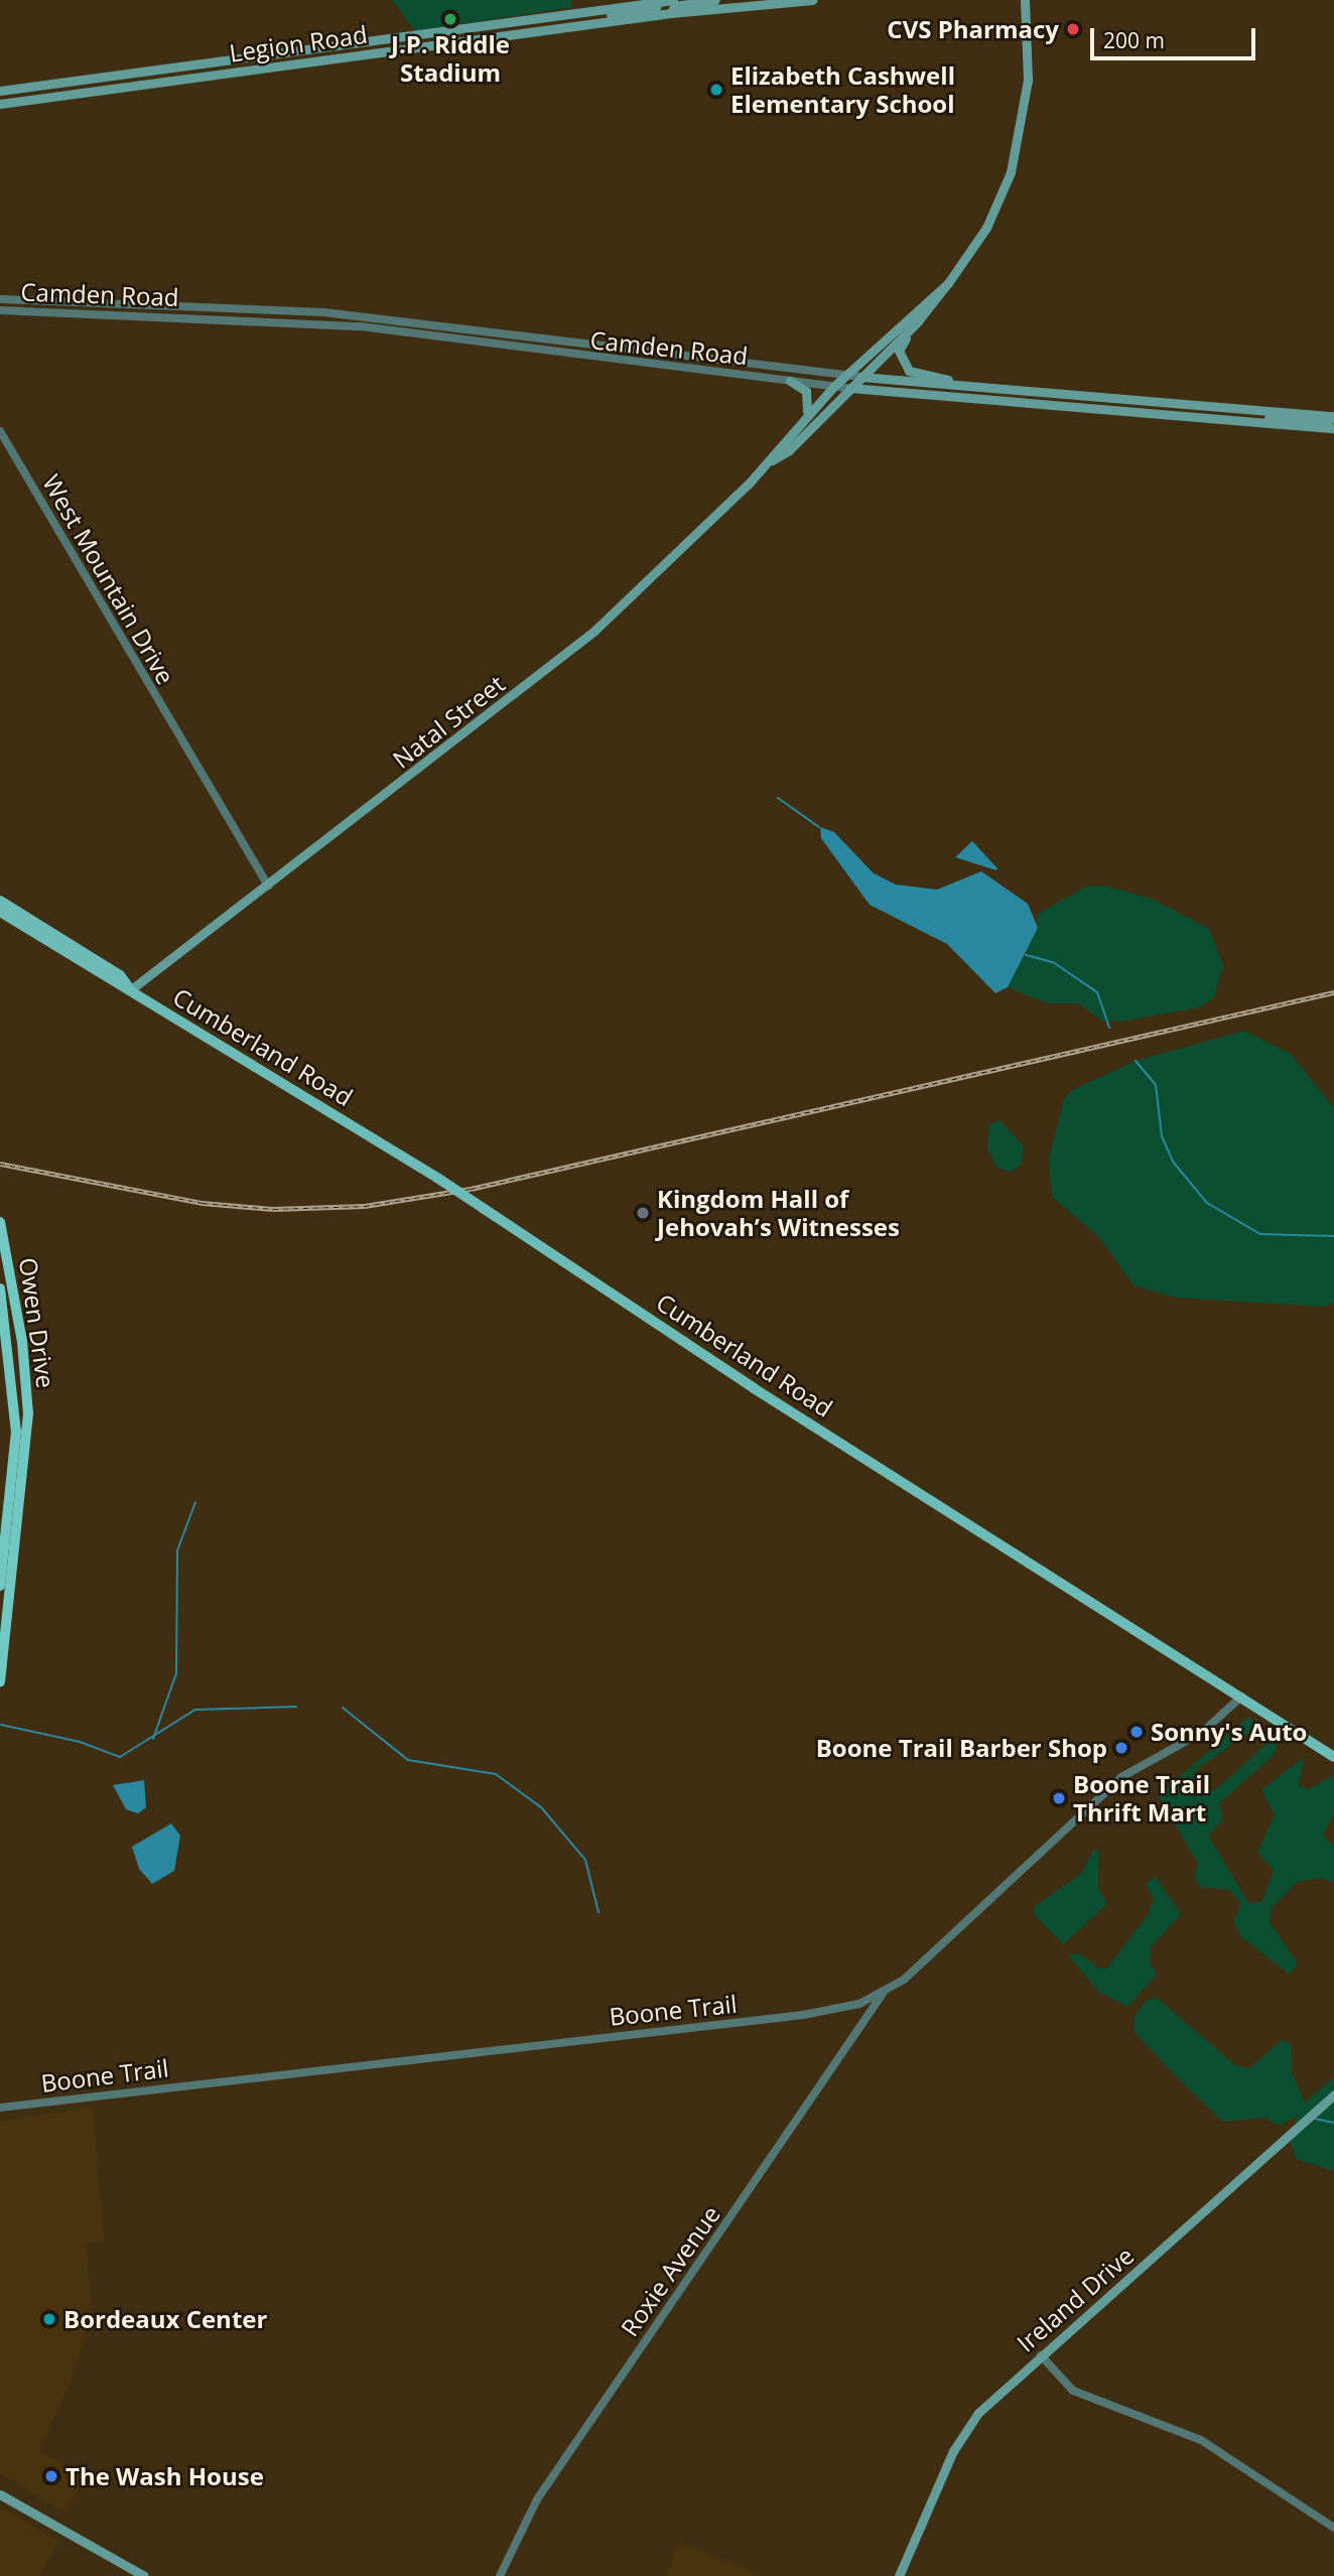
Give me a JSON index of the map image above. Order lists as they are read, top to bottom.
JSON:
{
  "streets": {
    "highway": ["Owen Drive"],
    "main road": [
      "Legion Road",
      "Camden Road",
      "Natal Street",
      "Cumberland Road",
      "Ireland Drive"
    ],
    "street": ["West Mountain Drive", "Boone Trail", "Roxie Avenue"]
  },
  "crossings": [
    ["Camden Road", "Natal Street"],
    ["West Mountain Drive", "Natal Street"],
    ["Natal Street", "Cumberland Road"],
    ["Cumberland Road", "Boone Trail"],
    ["Boone Trail", "Roxie Avenue"]
  ],
  "places": [
    "J.P. Riddle Stadium",
    "CVS Pharmacy",
    "Elizabeth Cashwell Elementary School",
    "Kingdom Hall of Jehovah’s Witnesses",
    "Sonny's Auto",
    "Boone Trail Barber Shop",
    "Boone Trail Thrift Mart",
    "Bordeaux Center",
    "The Wash House"
  ],
  "scale_bar": "200 m"
}
